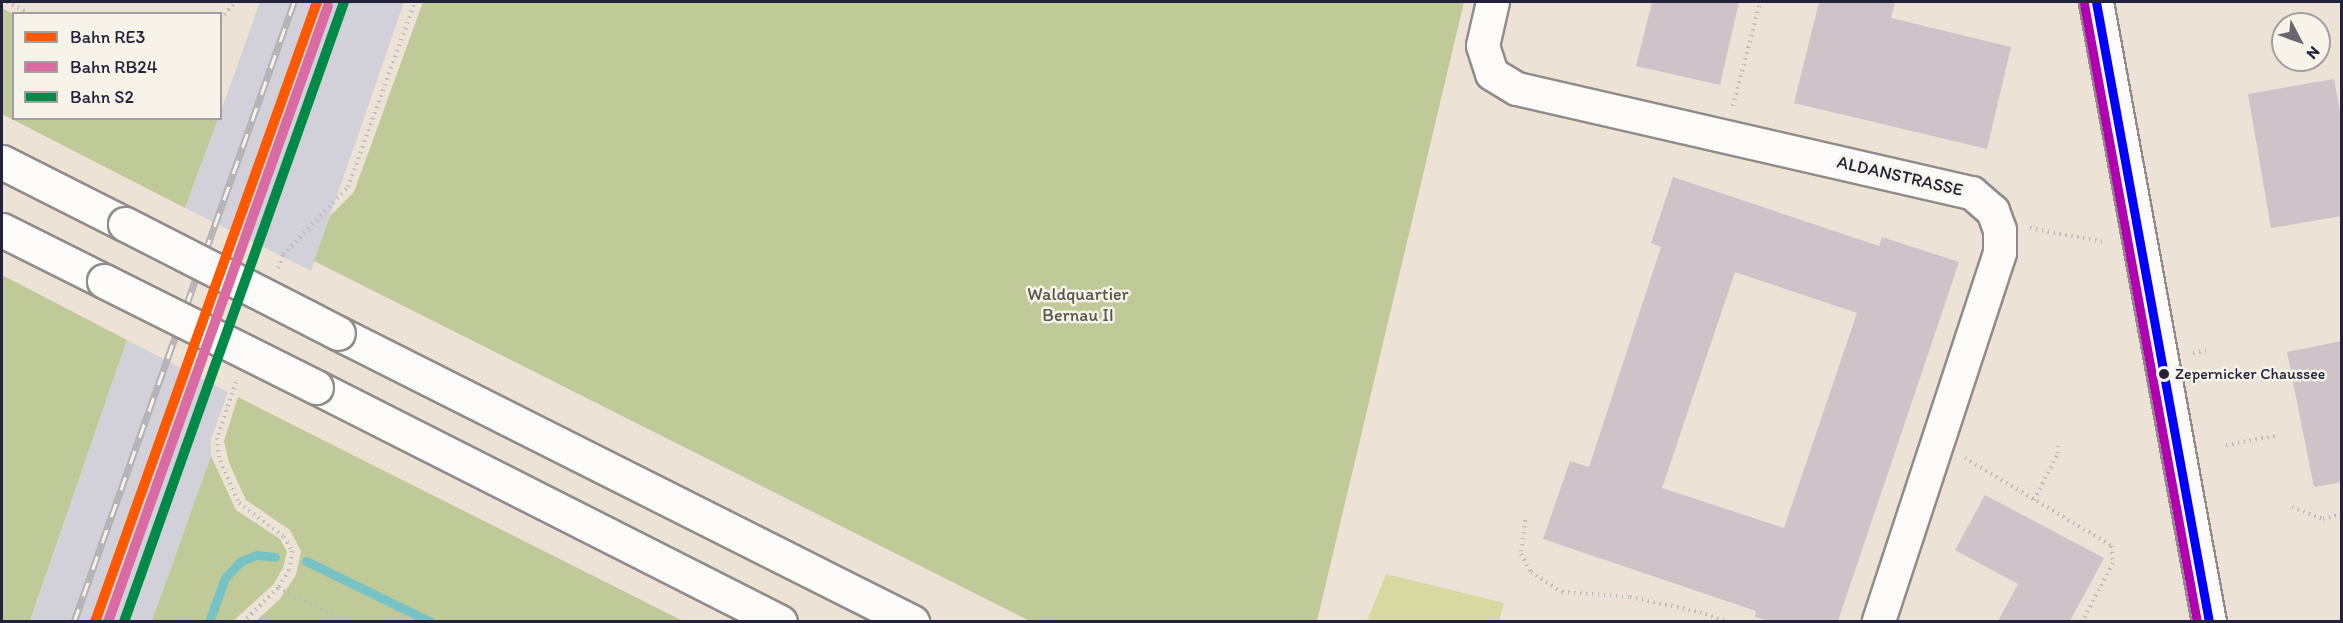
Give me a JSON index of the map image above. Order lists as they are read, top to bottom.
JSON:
{
  "streets": {
    "street": ["ALDANSTRASSE"]
  },
  "parks": ["Waldquartier Bernau II"],
  "places": ["Zepernicker Chaussee"],
  "lines": ["rail line RE3", "rail line S2", "rail line RB24"],
  "legend": ["Bahn RE3", "Bahn RB24", "Bahn S2"],
  "north": "bottom right"
}
